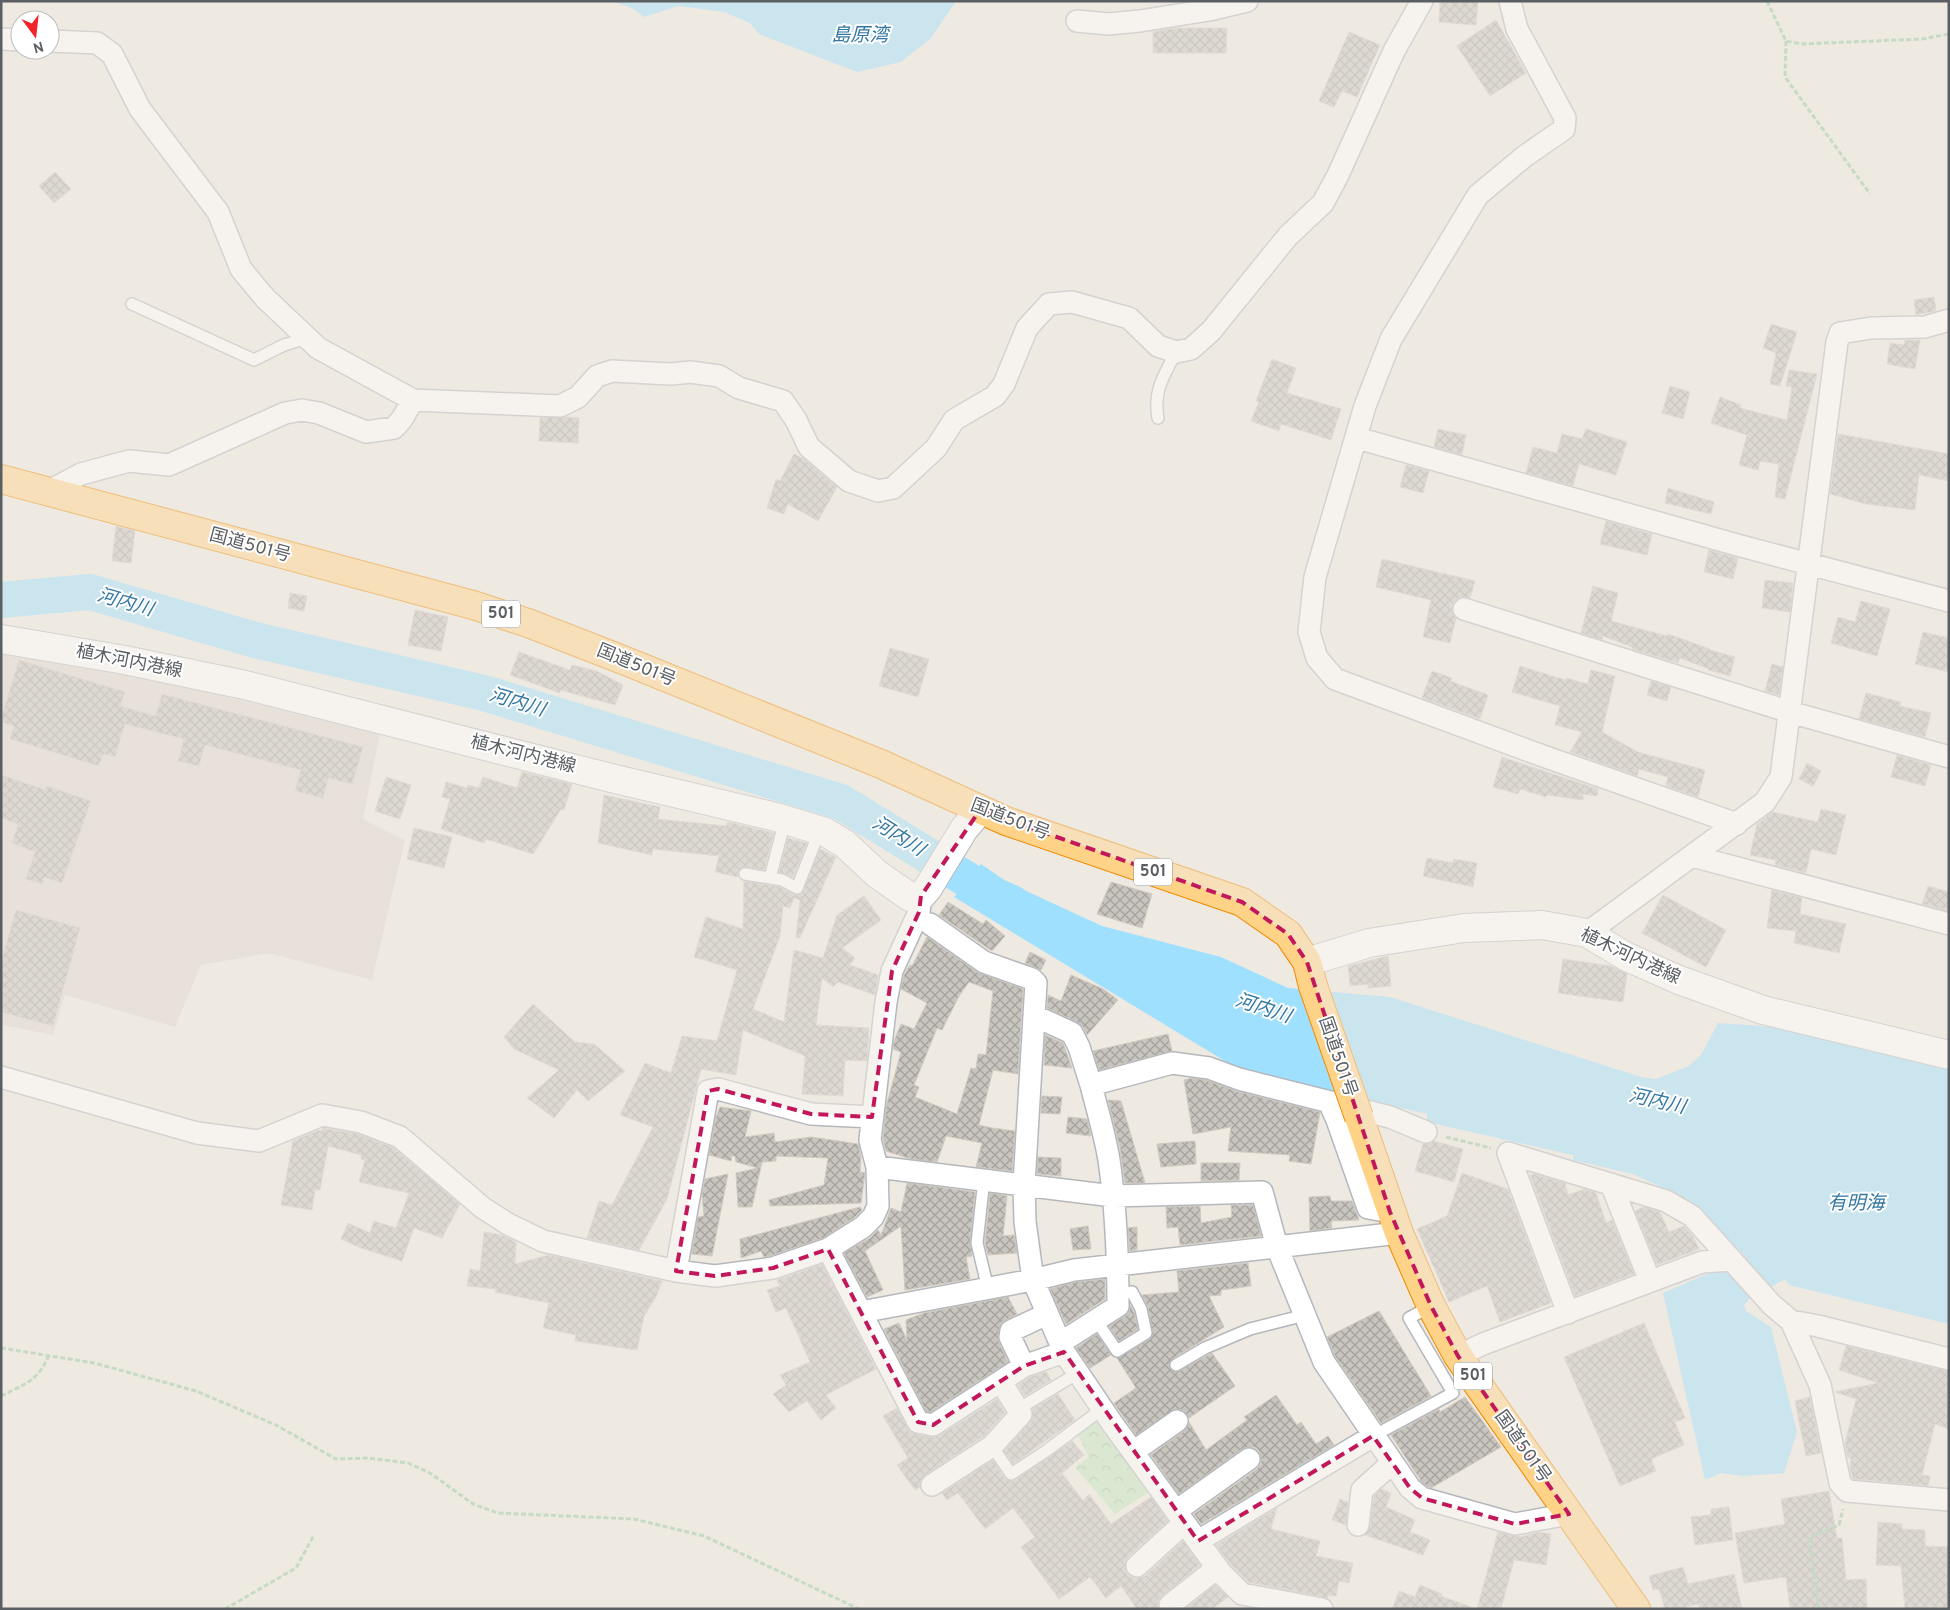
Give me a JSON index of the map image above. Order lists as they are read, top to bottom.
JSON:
{
  "streets": {
    "highway": ["国道501号", "501"],
    "main road": ["植木河内港線"]
  },
  "crossings": [
    ["国道501号", "植木河内港線"]
  ],
  "water": ["島原湾", "河内川", "有明海"],
  "north": "bottom"
}
